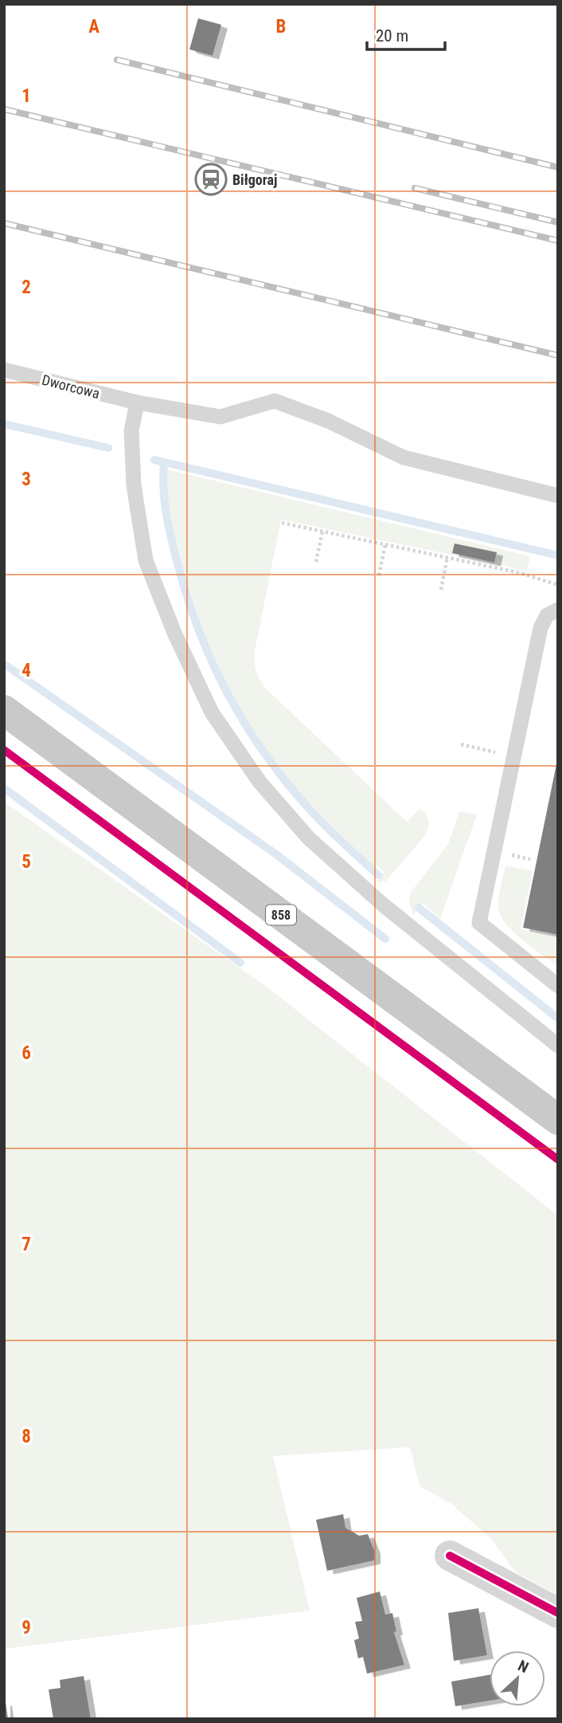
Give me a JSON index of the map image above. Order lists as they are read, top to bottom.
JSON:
{
  "streets": {
    "main road": ["858"],
    "lane": ["Dworcowa"]
  },
  "places": {
    "station": ["Biłgoraj"]
  },
  "scale_bar": "20 m",
  "north": "top right",
  "grid": {
    "columns": ["A", "B"],
    "rows": [
      "1",
      "2",
      "3",
      "4",
      "5",
      "6",
      "7",
      "8",
      "9"
    ]
  }
}
